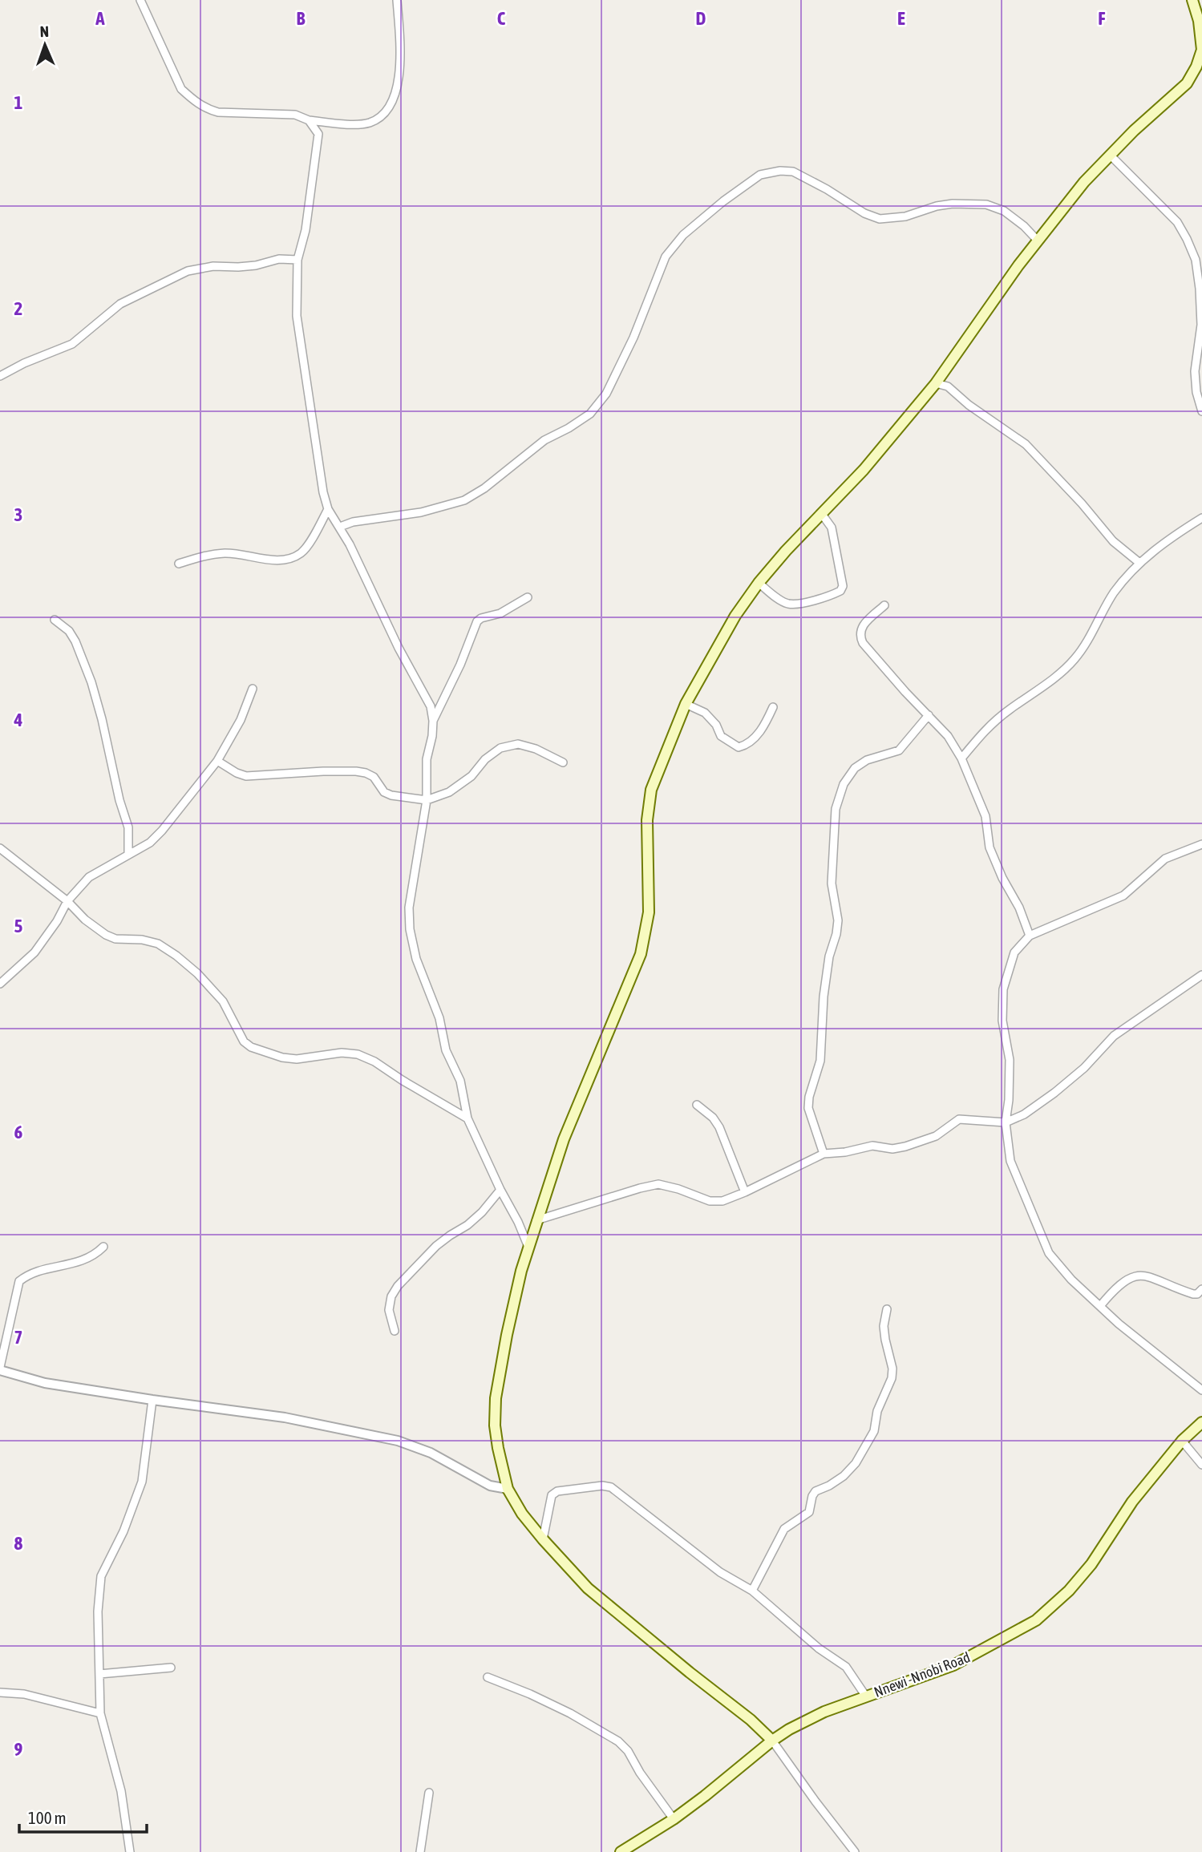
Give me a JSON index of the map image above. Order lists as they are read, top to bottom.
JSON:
{
  "streets": {
    "main road": ["Nnewi -Nnobi Road"]
  },
  "scale_bar": "100 m",
  "north": "top",
  "grid": {
    "columns": [
      "A",
      "B",
      "C",
      "D",
      "E",
      "F"
    ],
    "rows": [
      "1",
      "2",
      "3",
      "4",
      "5",
      "6",
      "7",
      "8",
      "9"
    ]
  }
}
